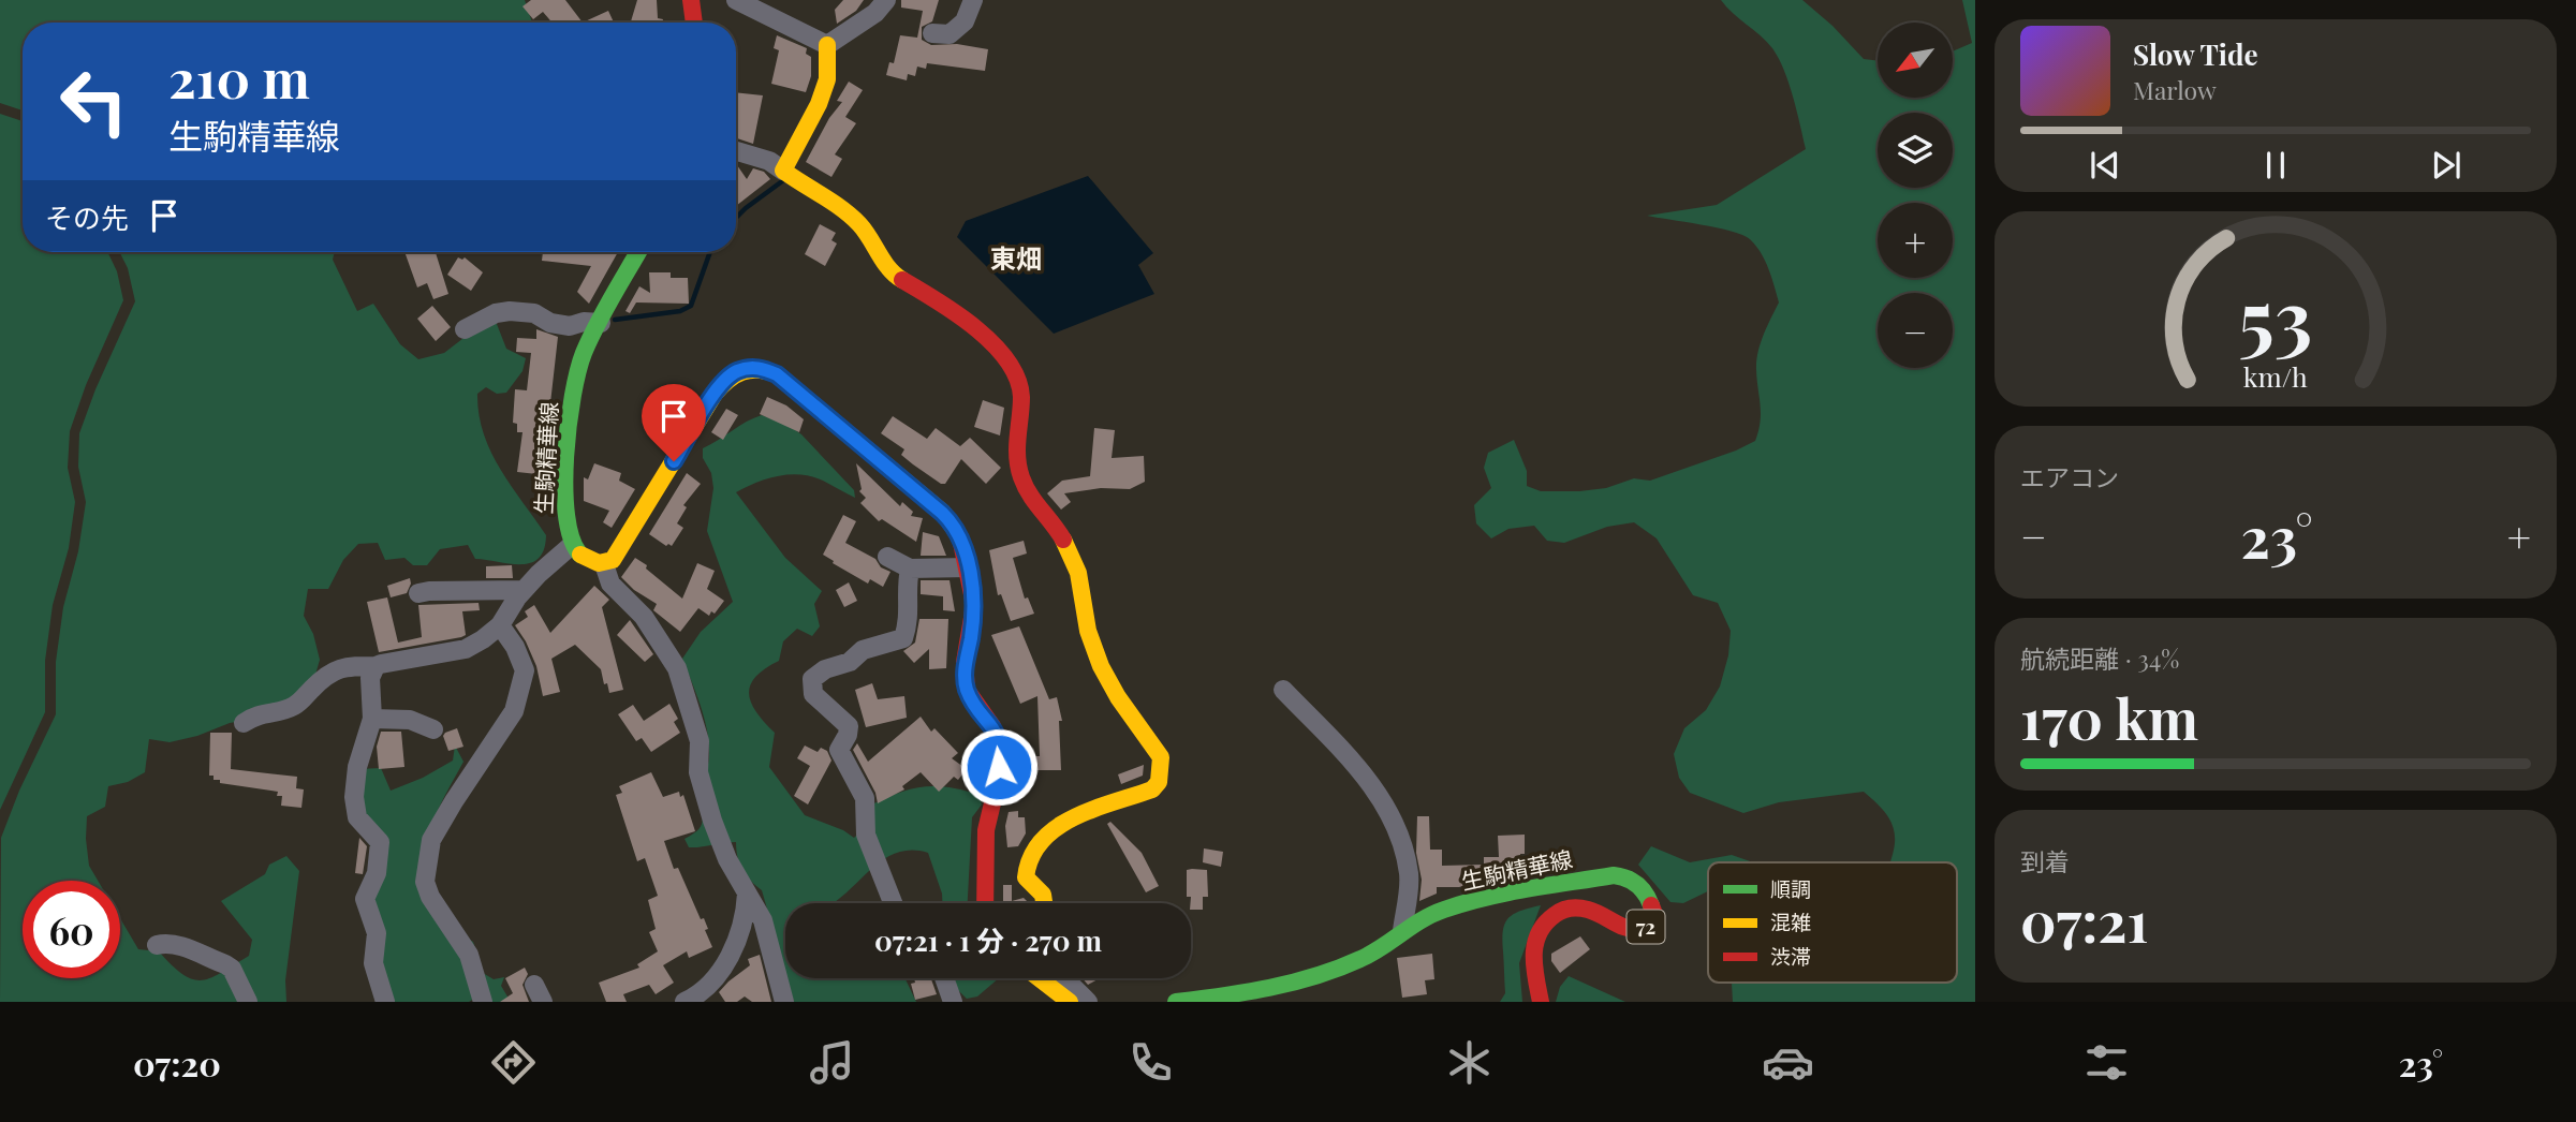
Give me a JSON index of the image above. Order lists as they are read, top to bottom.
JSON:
{
  "streets": {
    "main road": ["生駒精華線", "72"]
  },
  "districts": ["東畑"],
  "legend": ["順調", "混雑", "渋滞"],
  "north": "bottom left",
  "page": {
    "map_buttons": ["+", "−"],
    "turn": ["210 m", "生駒精華線"],
    "song": ["Slow Tide", "Marlow"],
    "then": "その先",
    "tile": [
      "エアコン",
      ["航続距離 · 34%", "170 km"],
      ["到着", "07:21"]
    ],
    "heat": ["−", "23°", "+"],
    "limit": "60",
    "trip": "07:21 · 1 分 · 270 m",
    "tabs": ["07:20", "23°"],
    "gauge": ["53", "km/h"]
  }
}
